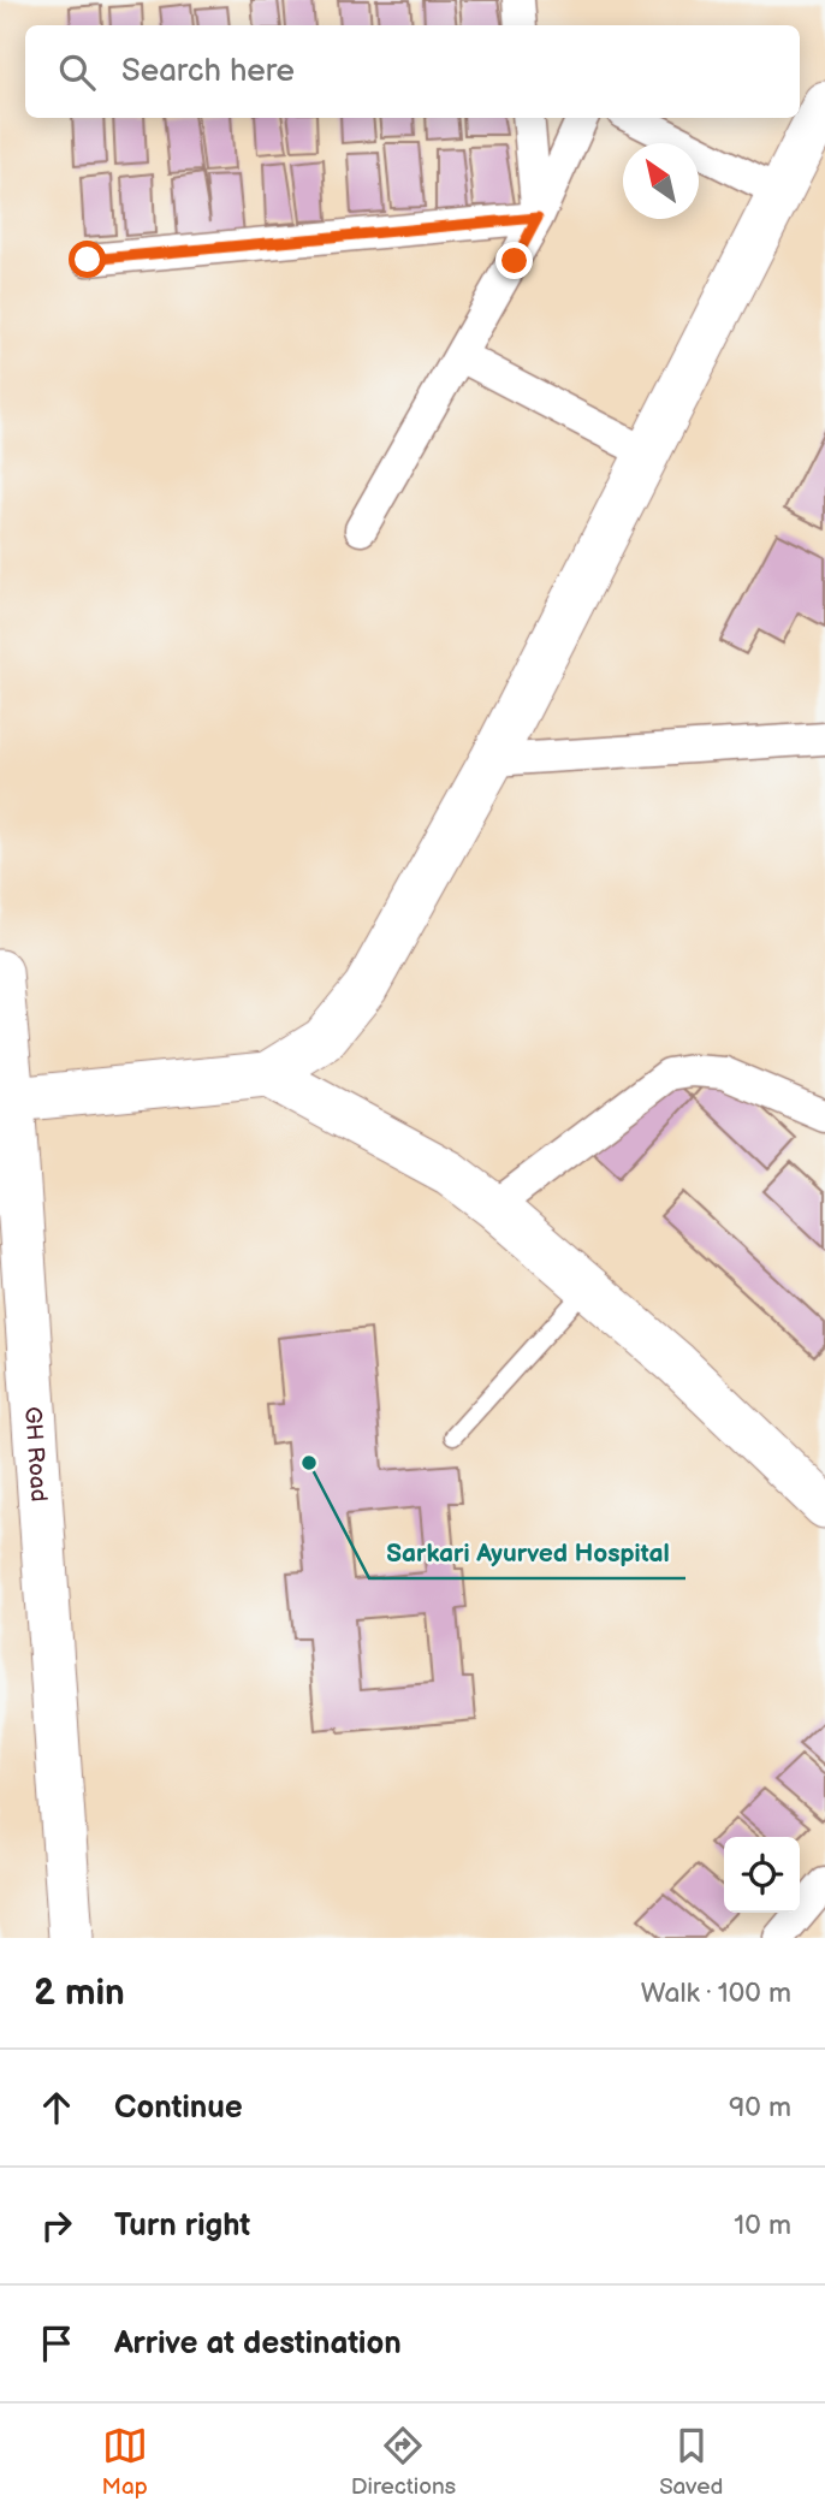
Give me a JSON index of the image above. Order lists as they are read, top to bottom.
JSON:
{
  "streets": {
    "street": ["GH Road"]
  },
  "places": ["Sarkari Ayurved Hospital"],
  "north": "top left",
  "page": {
    "search": "Search here",
    "heading": ["2 min", "Walk · 100 m"],
    "list": [
      ["Continue", "90 m"],
      ["Turn right", "10 m"],
      "Arrive at destination"
    ],
    "nav": ["Map", "Directions", "Saved"]
  }
}
